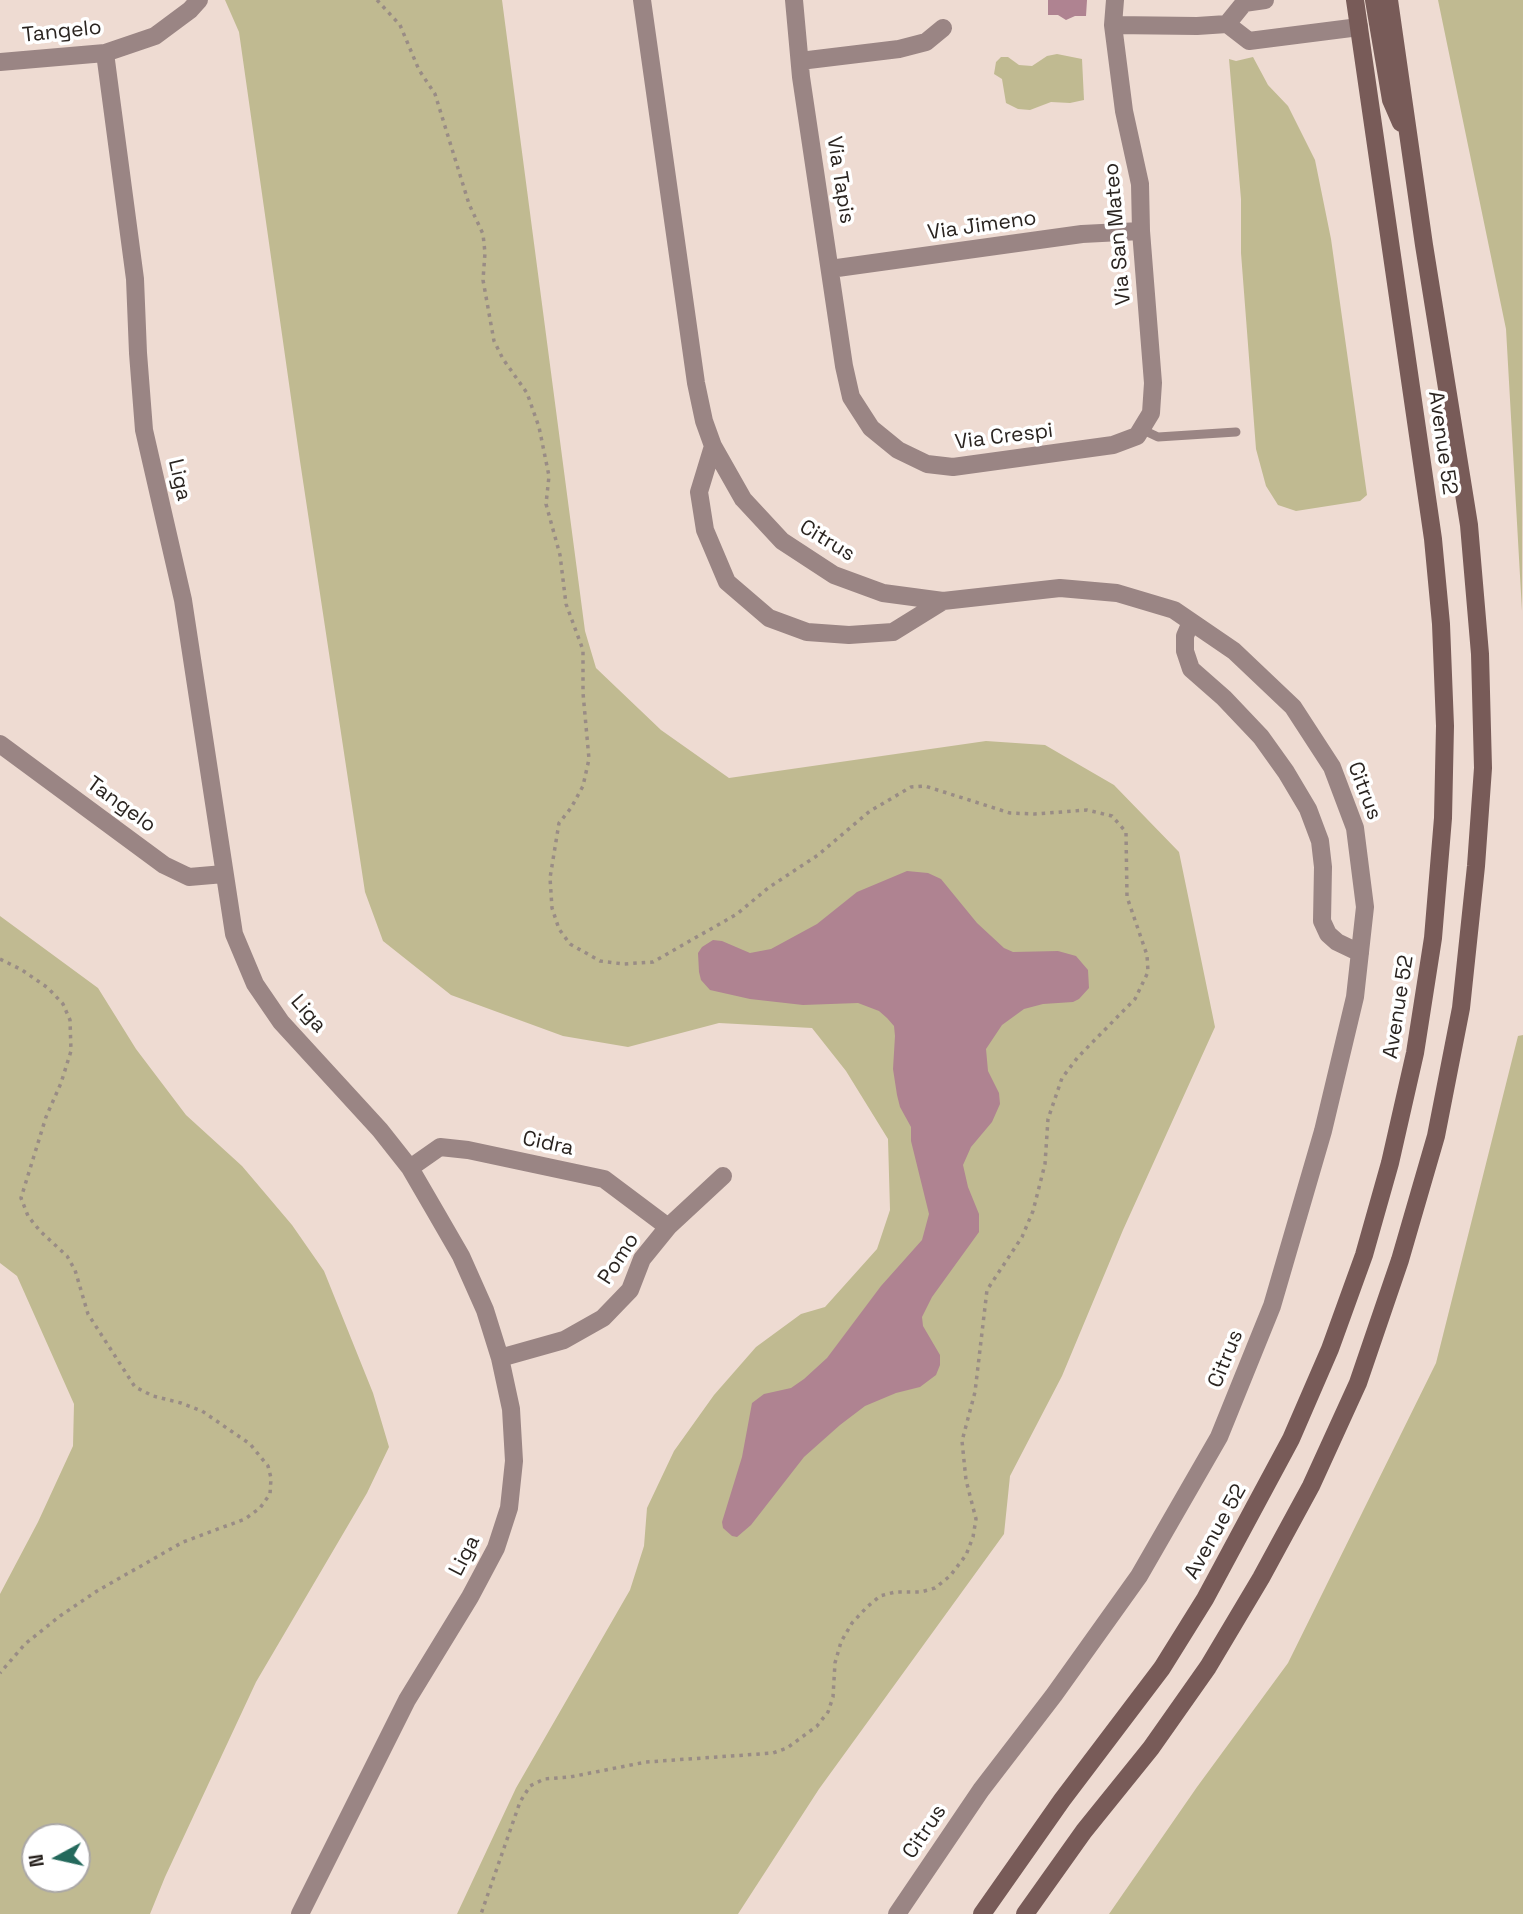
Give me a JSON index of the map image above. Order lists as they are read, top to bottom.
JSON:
{
  "streets": {
    "main road": ["Avenue 52"],
    "street": [
      "Tangelo",
      "Via Tapis",
      "Via Jimeno",
      "Via San Mateo",
      "Via Crespi",
      "Liga",
      "Citrus",
      "Cidra",
      "Pomo"
    ]
  },
  "crossings": [
    ["Tangelo", "Liga"],
    ["Via Tapis", "Via Jimeno"],
    ["Via Tapis", "Via Crespi"],
    ["Via Jimeno", "Via San Mateo"],
    ["Via San Mateo", "Via Crespi"],
    ["Liga", "Cidra"],
    ["Liga", "Pomo"],
    ["Cidra", "Pomo"]
  ],
  "north": "left"
}
